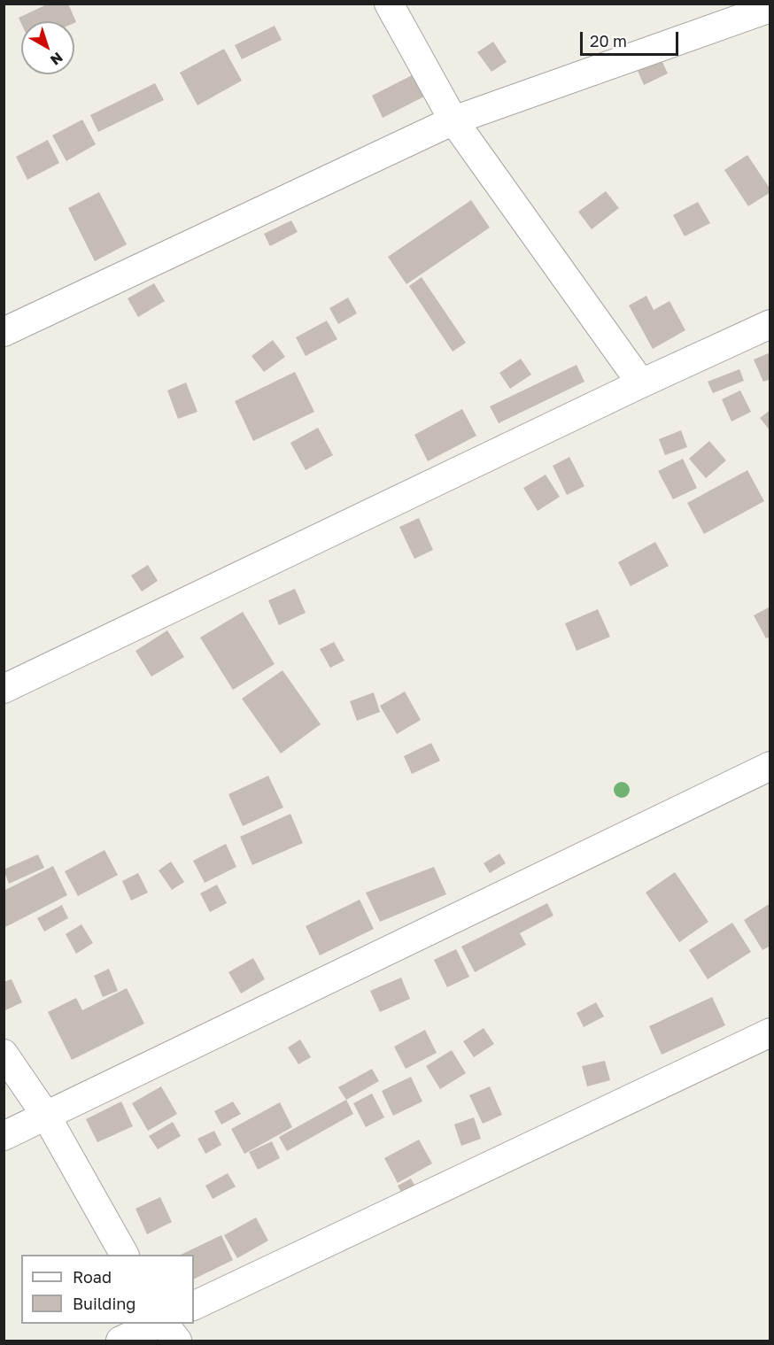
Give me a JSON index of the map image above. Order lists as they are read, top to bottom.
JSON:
{
  "legend": ["Road", "Building"],
  "scale_bar": "20 m",
  "north": "bottom right"
}
